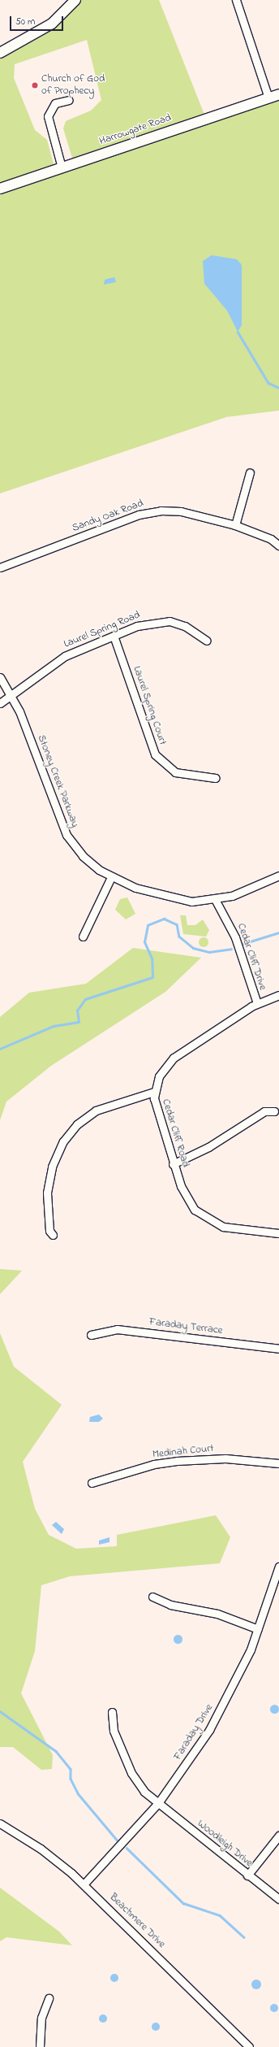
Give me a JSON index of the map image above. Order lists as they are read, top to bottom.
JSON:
{
  "streets": {
    "main road": ["Harrowgate Road"],
    "street": [
      "Sandy Oak Road",
      "Laurel Spring Road",
      "Laurel Spring Court",
      "Stoney Creek Parkway",
      "Cedar Cliff Drive",
      "Cedar Cliff Road",
      "Faraday Terrace",
      "Medinah Court",
      "Faraday Drive",
      "Woodleigh Drive",
      "Beachmere Drive"
    ]
  },
  "crossings": [
    ["Laurel Spring Road", "Laurel Spring Court"],
    ["Laurel Spring Road", "Stoney Creek Parkway"],
    ["Stoney Creek Parkway", "Cedar Cliff Drive"],
    ["Cedar Cliff Drive", "Cedar Cliff Road"],
    ["Faraday Drive", "Woodleigh Drive"],
    ["Faraday Drive", "Beachmere Drive"]
  ],
  "places": ["Church of God of Prophecy"],
  "scale_bar": "50 m"
}
